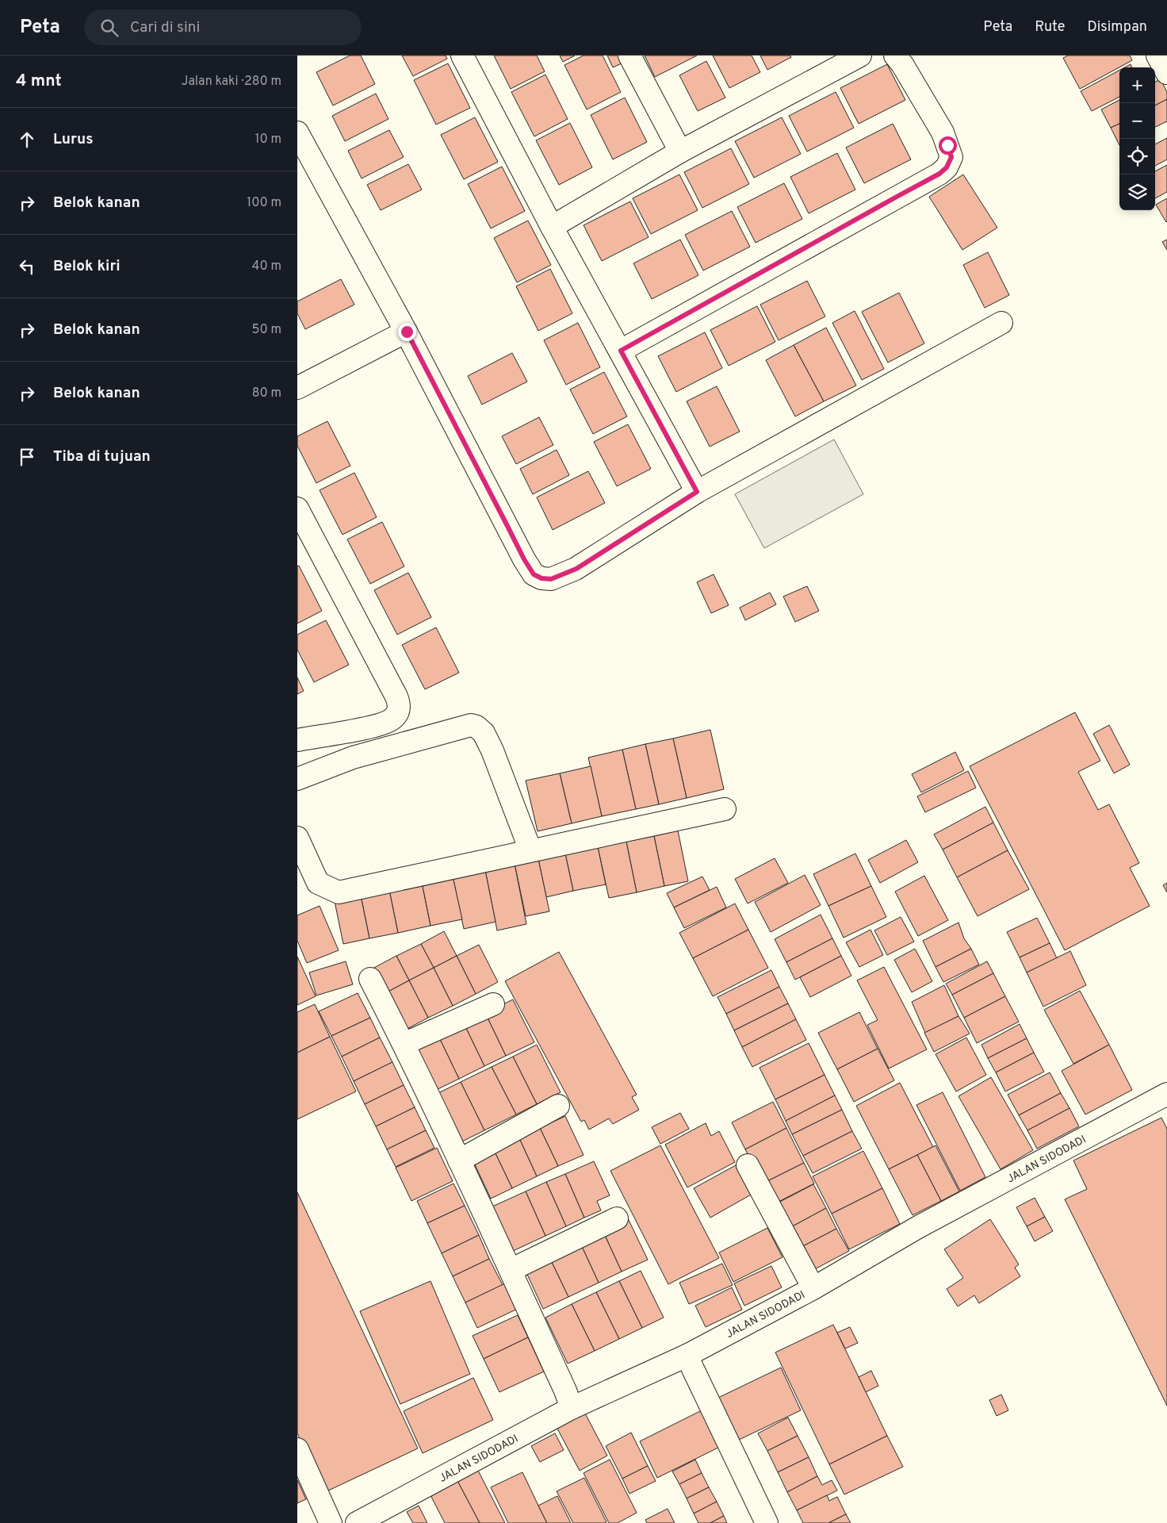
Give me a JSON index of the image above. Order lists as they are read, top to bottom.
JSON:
{
  "streets": {
    "street": ["JALAN SIDODADI"]
  },
  "page": {
    "header": "Peta",
    "search": "Cari di sini",
    "nav": ["Peta", "Rute", "Disimpan"],
    "heading": ["4 mnt", "Jalan kaki · 280 m"],
    "map_buttons": ["+", "−"],
    "list": [
      ["Lurus", "10 m"],
      ["Belok kanan", "100 m"],
      ["Belok kiri", "40 m"],
      ["Belok kanan", "50 m"],
      ["Belok kanan", "80 m"],
      "Tiba di tujuan"
    ]
  }
}
